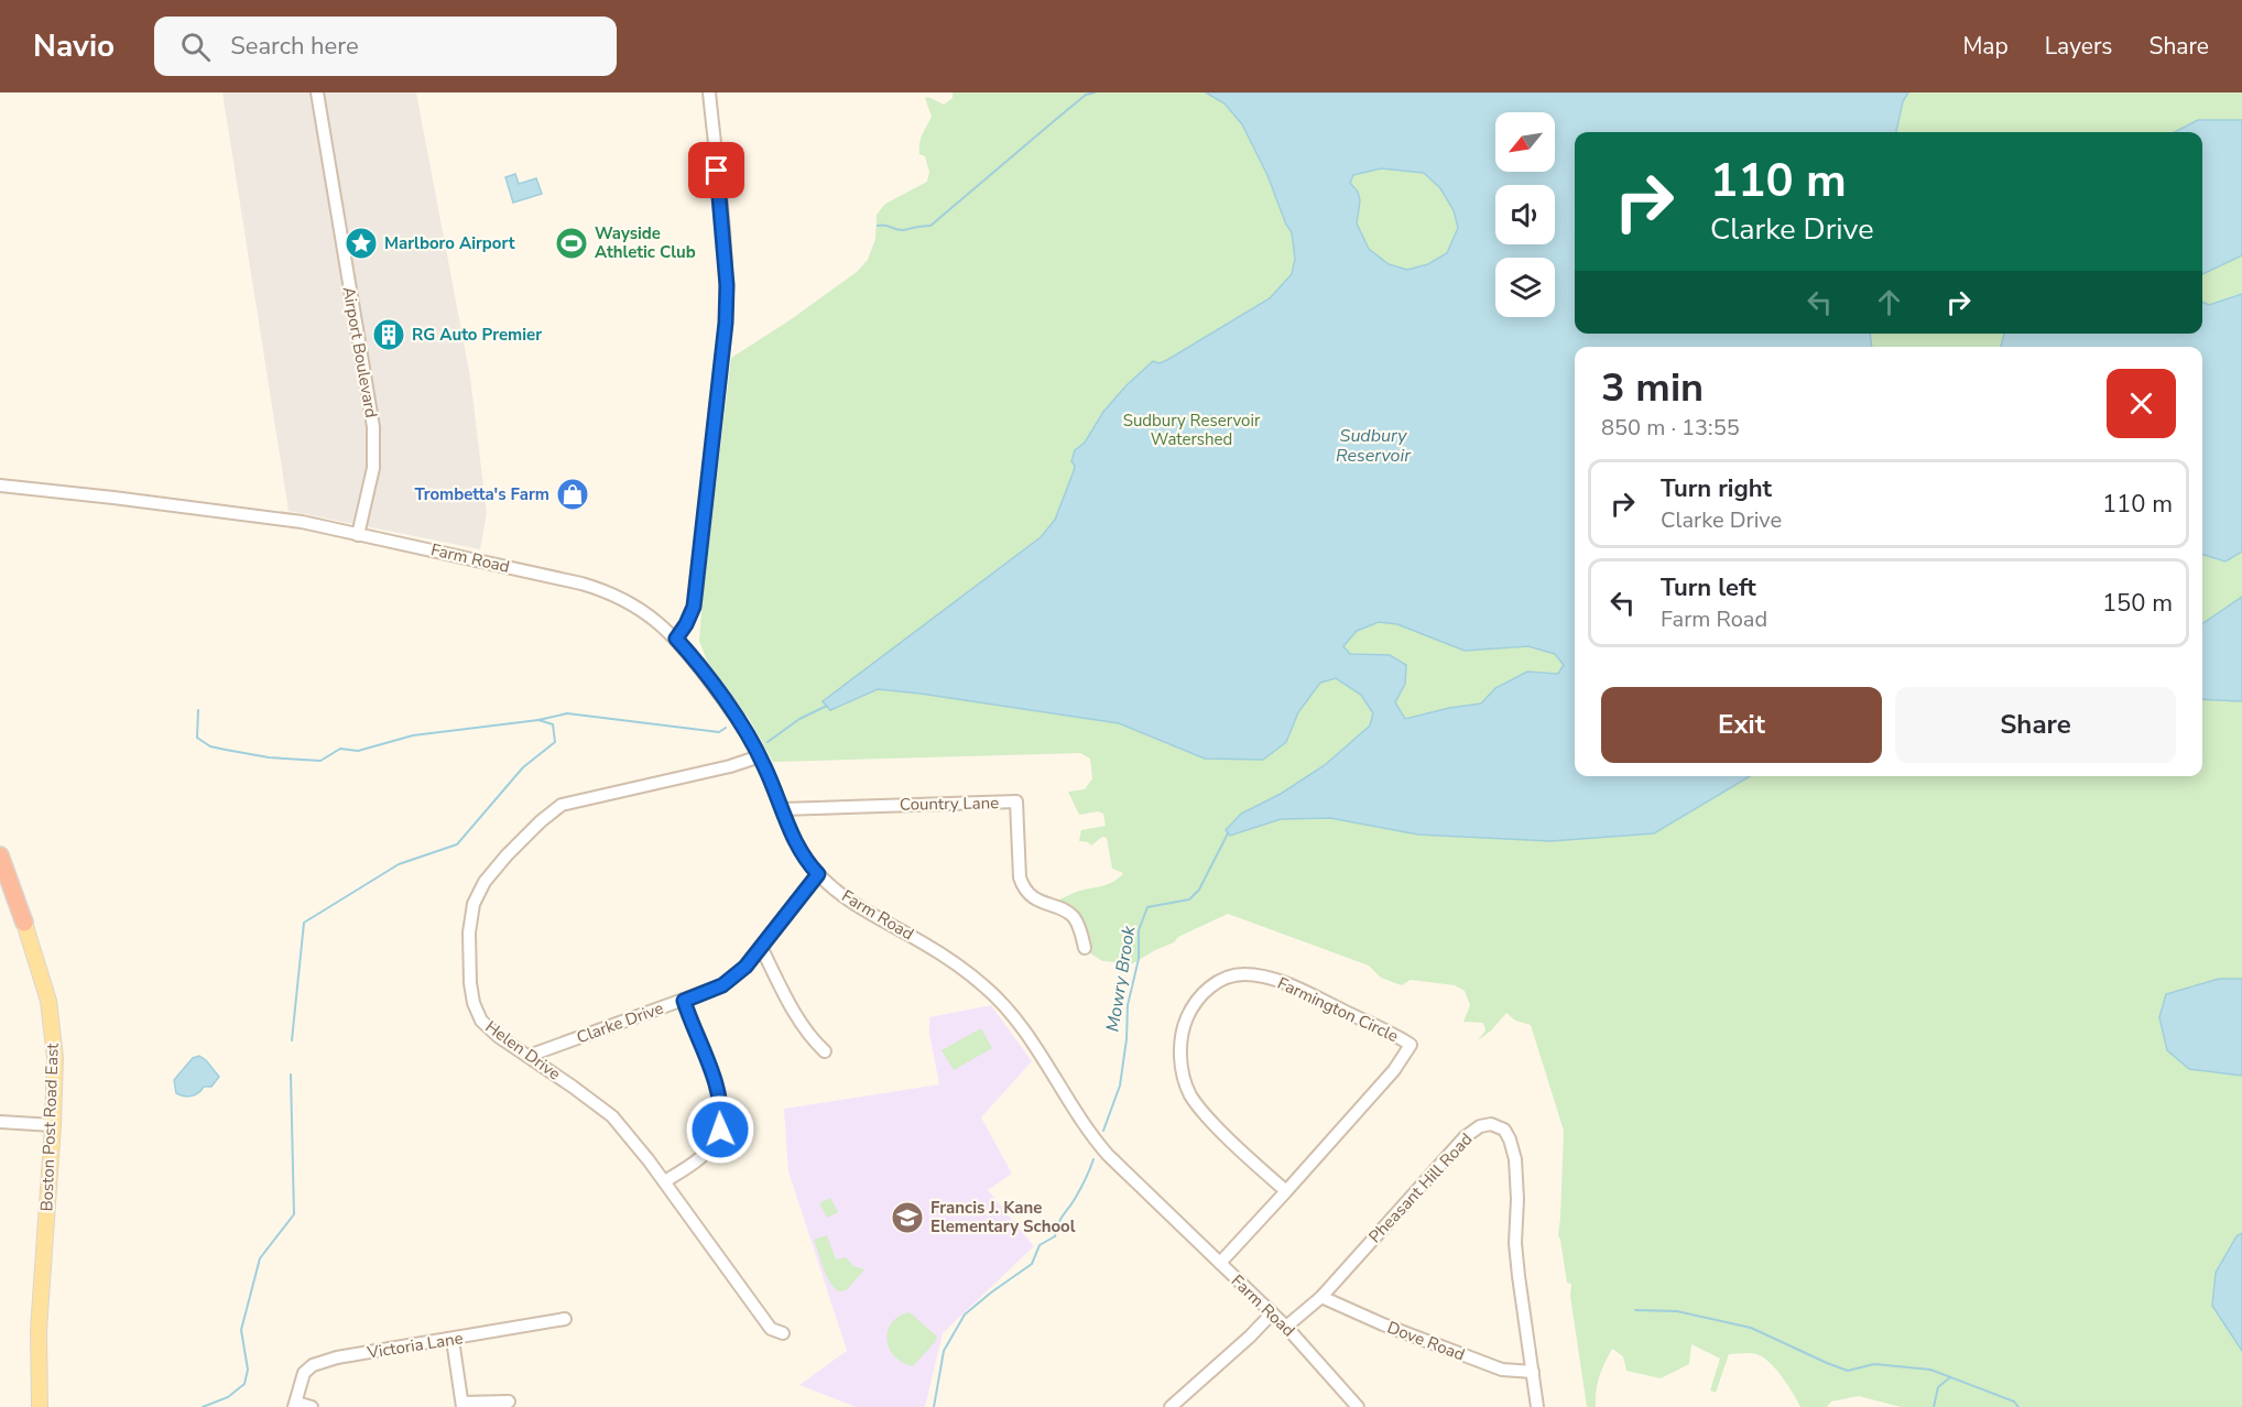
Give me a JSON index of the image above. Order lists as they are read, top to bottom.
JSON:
{
  "streets": {
    "highway": ["Boston Post Road East"],
    "street": [
      "Airport Boulevard",
      "Farm Road",
      "Country Lane",
      "Farmington Circle",
      "Clarke Drive",
      "Helen Drive",
      "Pheasant Hill Road",
      "Dove Road",
      "Victoria Lane"
    ]
  },
  "crossings": [
    ["Airport Boulevard", "Farm Road"],
    ["Farm Road", "Country Lane"],
    ["Farm Road", "Farmington Circle"],
    ["Farm Road", "Clarke Drive"],
    ["Farm Road", "Helen Drive"],
    ["Farm Road", "Pheasant Hill Road"],
    ["Clarke Drive", "Helen Drive"],
    ["Pheasant Hill Road", "Dove Road"]
  ],
  "water": ["Sudbury Reservoir", "Mowry Brook"],
  "parks": ["Sudbury Reservoir Watershed"],
  "places": {
    "place": ["Marlboro Airport"],
    "sports": ["Wayside Athletic Club"],
    "building": ["RG Auto Premier"],
    "shop": ["Trombetta's Farm"],
    "school or university": ["Francis J. Kane Elementary School"]
  },
  "north": "bottom left",
  "page": {
    "header": "Navio",
    "search": "Search here",
    "nav": ["Map", "Layers", "Share"],
    "turn": ["110 m", "Clarke Drive"],
    "heading": ["3 min", "850 m · 13:55"],
    "list": [
      {
        "name": "Turn right",
        "note": "Clarke Drive",
        "value": "110 m"
      },
      {
        "name": "Turn left",
        "note": "Farm Road",
        "value": "150 m"
      }
    ],
    "buttons": ["Exit", "Share"]
  }
}
